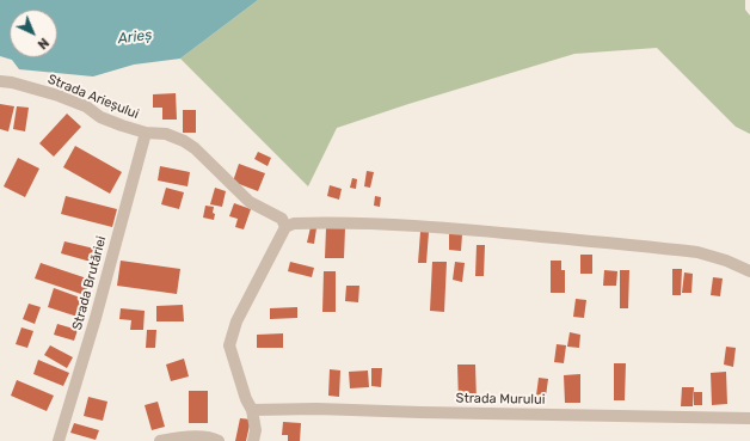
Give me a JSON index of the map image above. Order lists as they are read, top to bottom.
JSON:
{
  "streets": {
    "street": ["Strada Arieșului", "Strada Brutăriei", "Strada Murului"]
  },
  "crossings": [
    ["Strada Arieșului", "Strada Brutăriei"]
  ],
  "water": ["Arieș"],
  "north": "bottom right"
}
